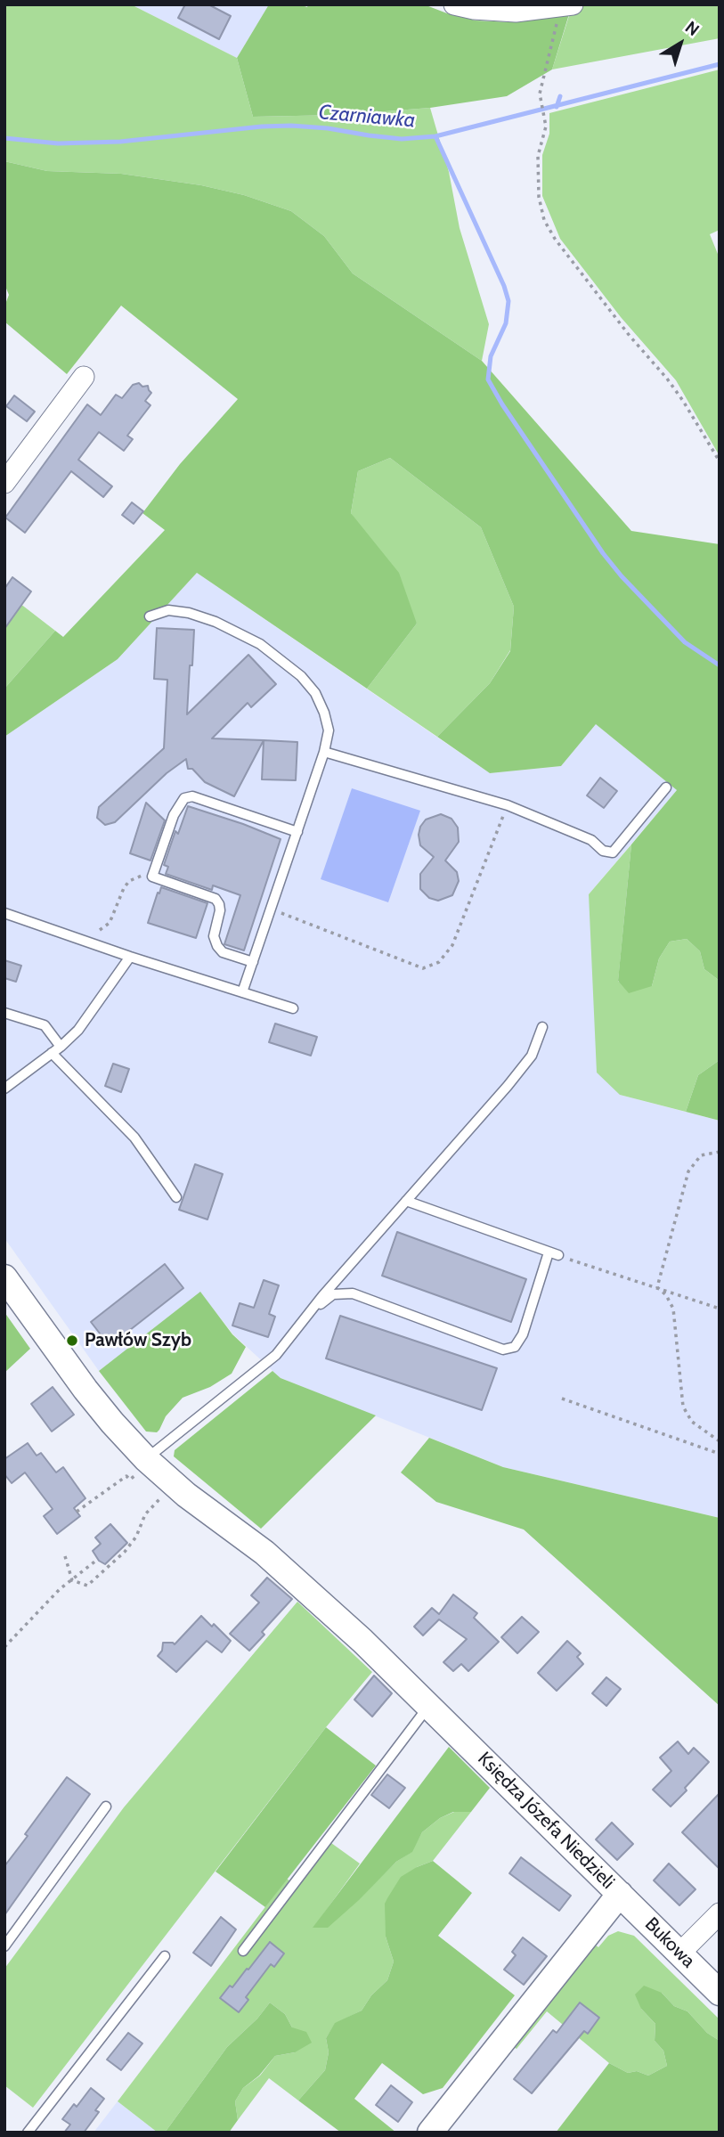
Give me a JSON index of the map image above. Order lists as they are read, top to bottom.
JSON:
{
  "streets": {
    "street": ["Księdza Józefa Niedzieli", "Bukowa"]
  },
  "crossings": [
    ["Księdza Józefa Niedzieli", "Bukowa"]
  ],
  "water": ["Czarniawka"],
  "places": ["Pawłów Szyb"],
  "north": "top right"
}
